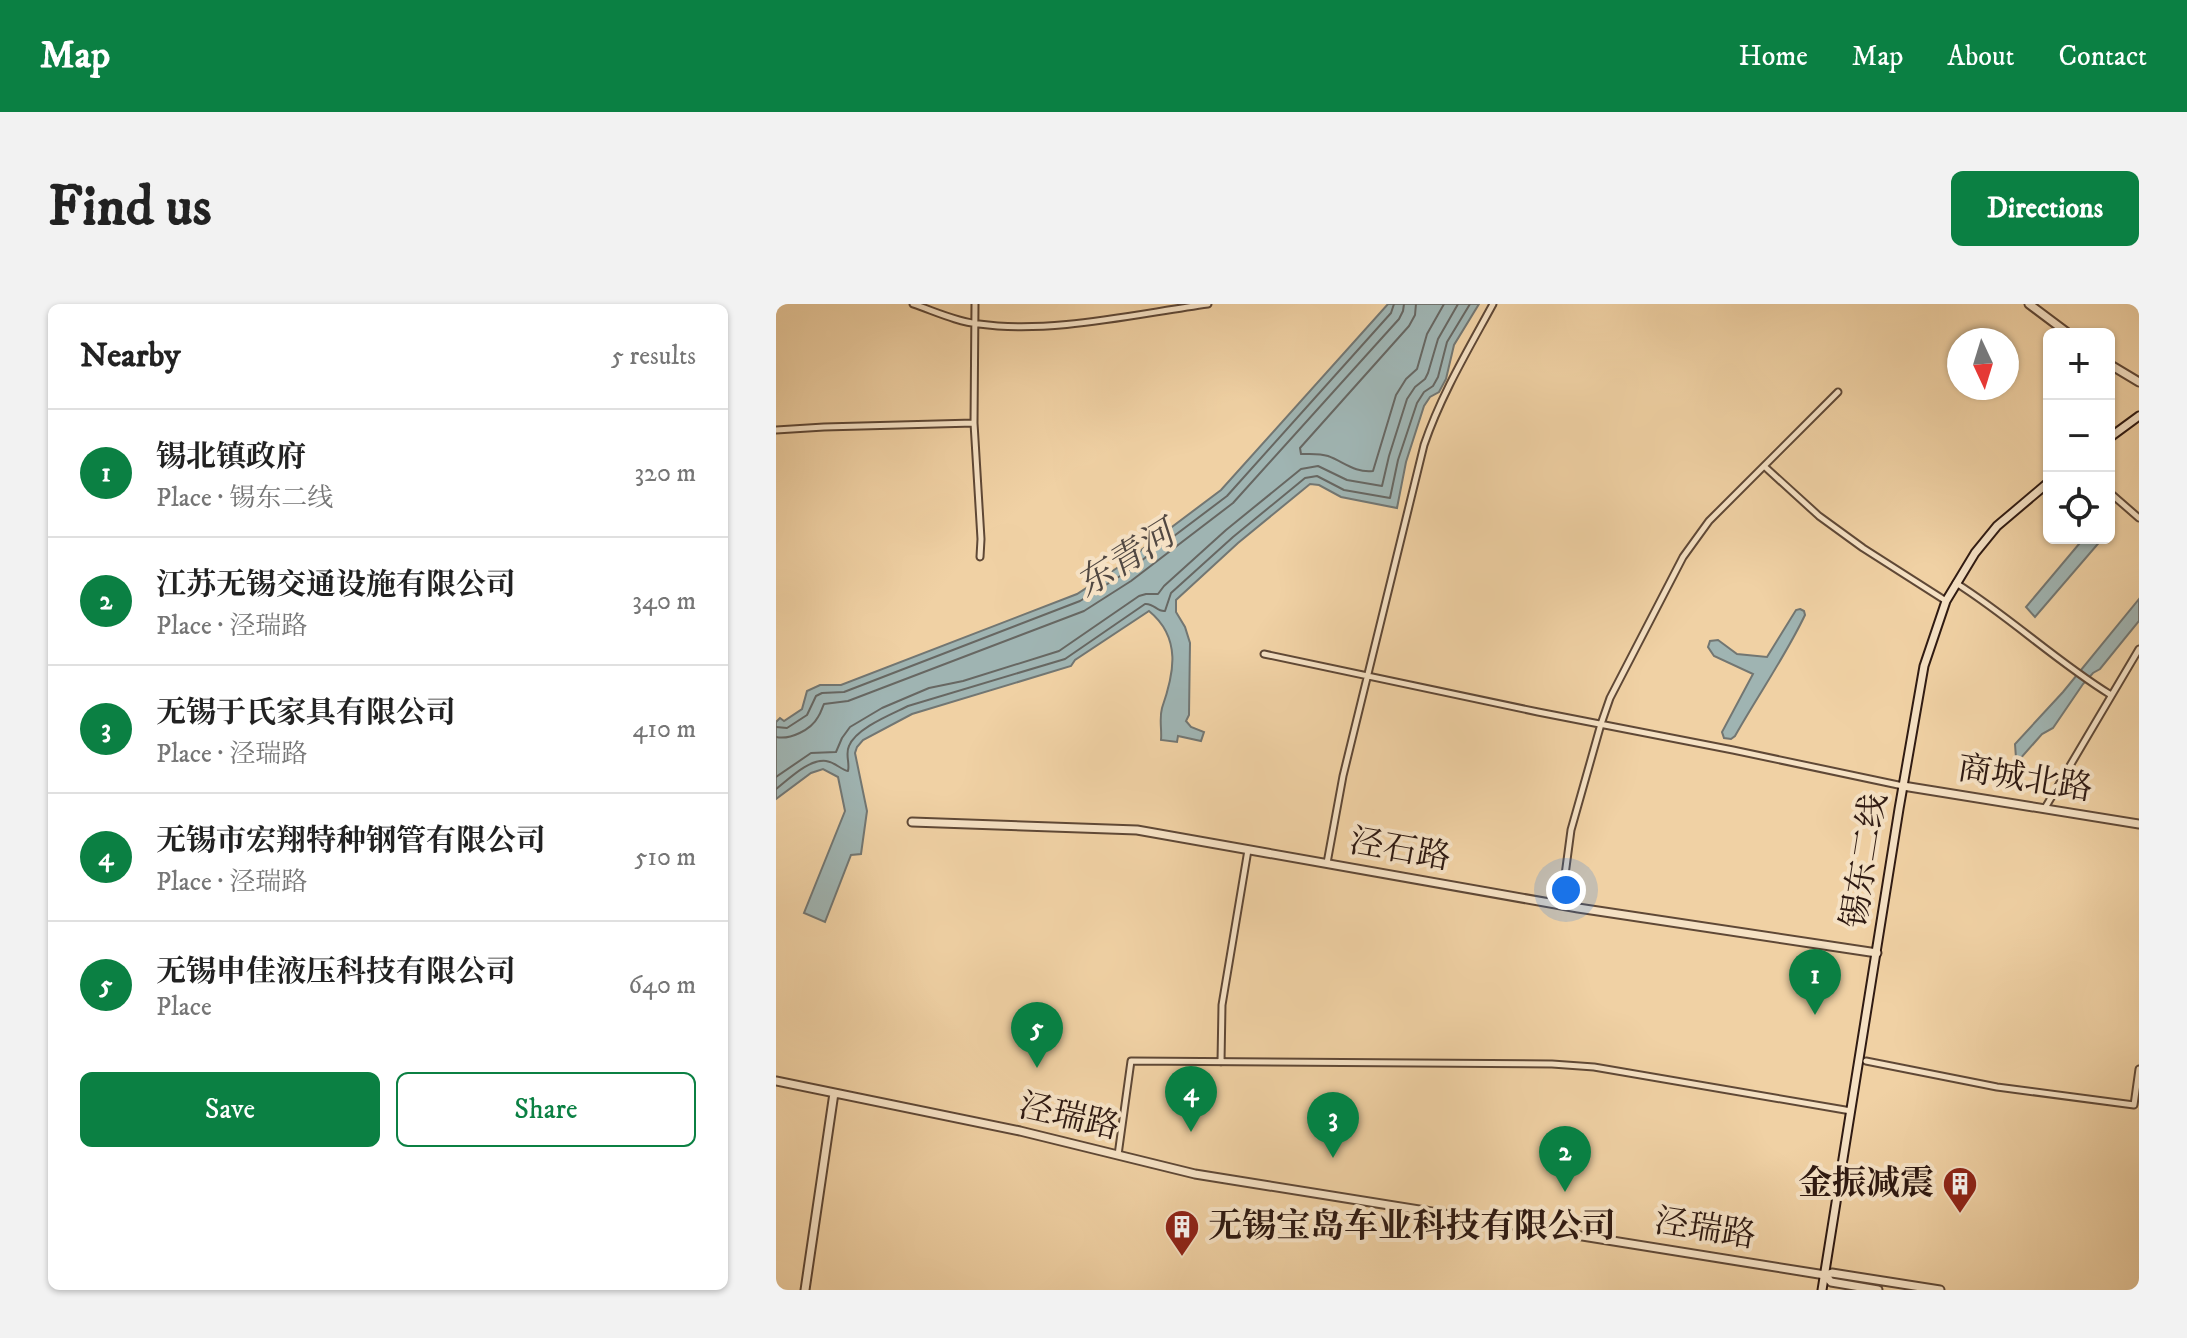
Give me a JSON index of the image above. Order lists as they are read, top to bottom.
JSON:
{
  "streets": {
    "street": [
      "商城北路",
      "泾石路",
      "锡东二线",
      "泾瑞路"
    ]
  },
  "crossings": [
    ["商城北路", "锡东二线"],
    ["泾石路", "锡东二线"],
    ["锡东二线", "泾瑞路"]
  ],
  "water": ["东青河"],
  "places": {
    "building": ["金振减震", "无锡宝岛车业科技有限公司"]
  },
  "north": "bottom",
  "page": {
    "header": "Map",
    "nav": [
      "Home",
      "Map",
      "About",
      "Contact"
    ],
    "buttons": [
      "Directions",
      ["Save", "Share"]
    ],
    "title": "Find us",
    "heading": ["Nearby", "5 results"],
    "map_buttons": ["+", "−"],
    "list": [
      {
        "mark": "1",
        "name": "锡北镇政府",
        "note": "Place · 锡东二线",
        "value": "320 m"
      },
      {
        "mark": "2",
        "name": "江苏无锡交通设施有限公司",
        "note": "Place · 泾瑞路",
        "value": "340 m"
      },
      {
        "mark": "3",
        "name": "无锡于氏家具有限公司",
        "note": "Place · 泾瑞路",
        "value": "410 m"
      },
      {
        "mark": "4",
        "name": "无锡市宏翔特种钢管有限公司",
        "note": "Place · 泾瑞路",
        "value": "510 m"
      },
      {
        "mark": "5",
        "name": "无锡申佳液压科技有限公司",
        "note": "Place",
        "value": "640 m"
      }
    ],
    "pins": [
      "1",
      "5",
      "4",
      "3",
      "2"
    ]
  }
}
